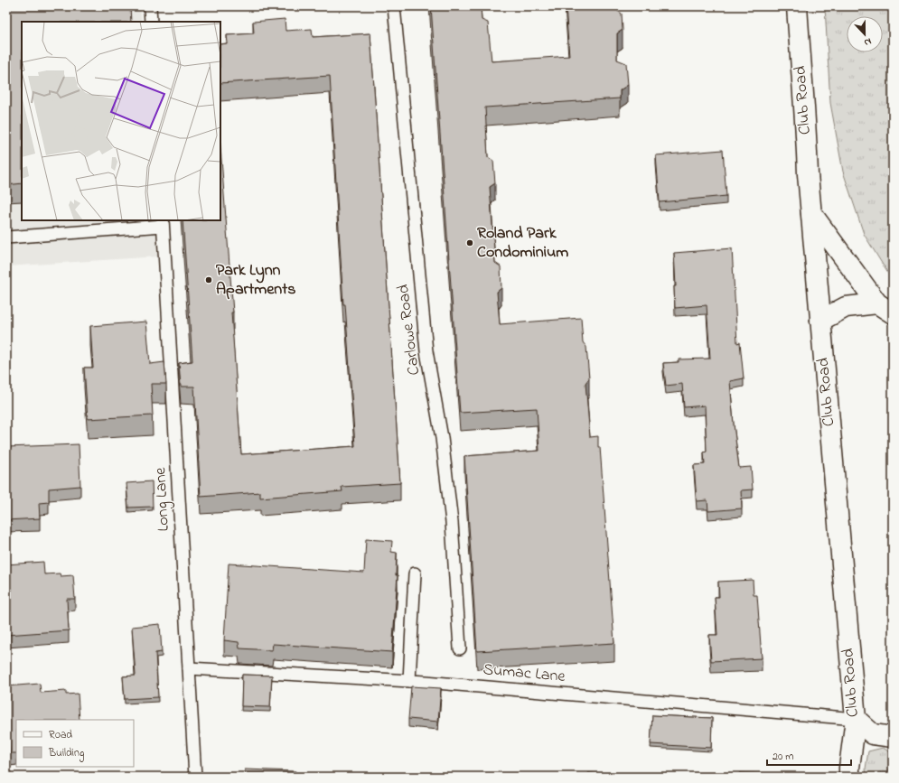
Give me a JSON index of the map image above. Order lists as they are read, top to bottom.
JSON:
{
  "streets": {
    "street": ["Club Road"],
    "lane": ["Carlowe Road", "Long Lane", "Sumac Lane"]
  },
  "crossings": [
    ["Club Road", "Sumac Lane"],
    ["Long Lane", "Sumac Lane"]
  ],
  "places": ["Roland Park Condominium", "Park Lynn Apartments"],
  "legend": ["Road", "Building"],
  "scale_bar": "20 m",
  "north": "bottom"
}
